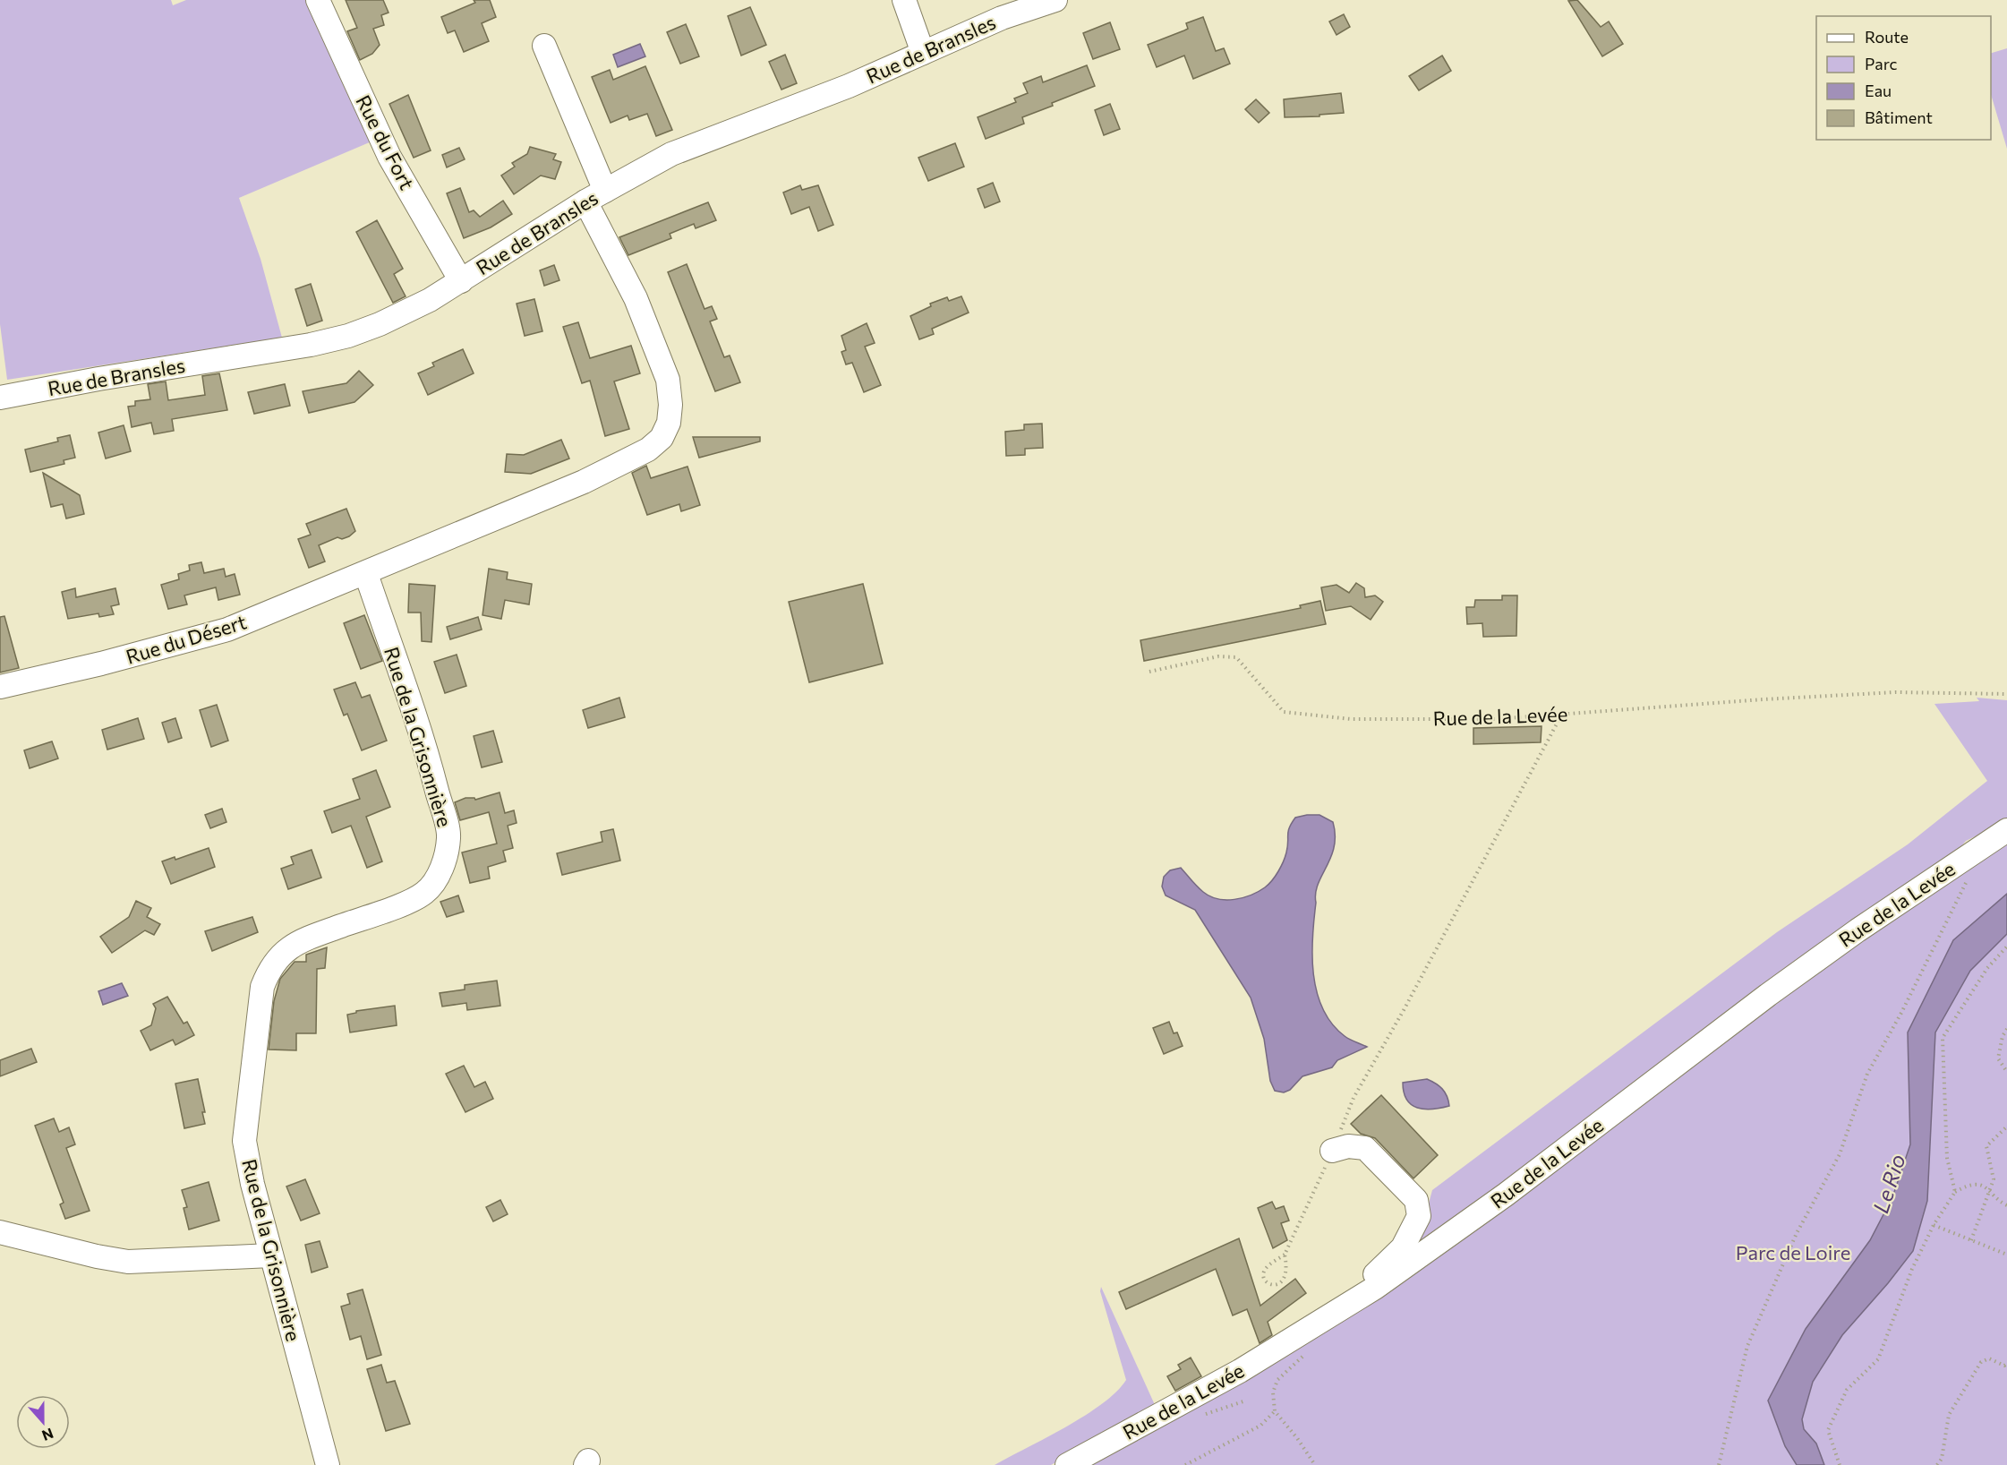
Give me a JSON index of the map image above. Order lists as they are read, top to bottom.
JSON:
{
  "streets": {
    "street": [
      "Rue de Bransles",
      "Rue du Fort",
      "Rue du Désert",
      "Rue de la Levée",
      "Rue de la Grisonnière"
    ]
  },
  "crossings": [
    ["Rue de Bransles", "Rue du Fort"],
    ["Rue du Désert", "Rue de la Grisonnière"]
  ],
  "water": ["Le Rio"],
  "parks": ["Parc de Loire"],
  "legend": [
    "Route",
    "Parc",
    "Eau",
    "Bâtiment"
  ],
  "north": "bottom"
}
